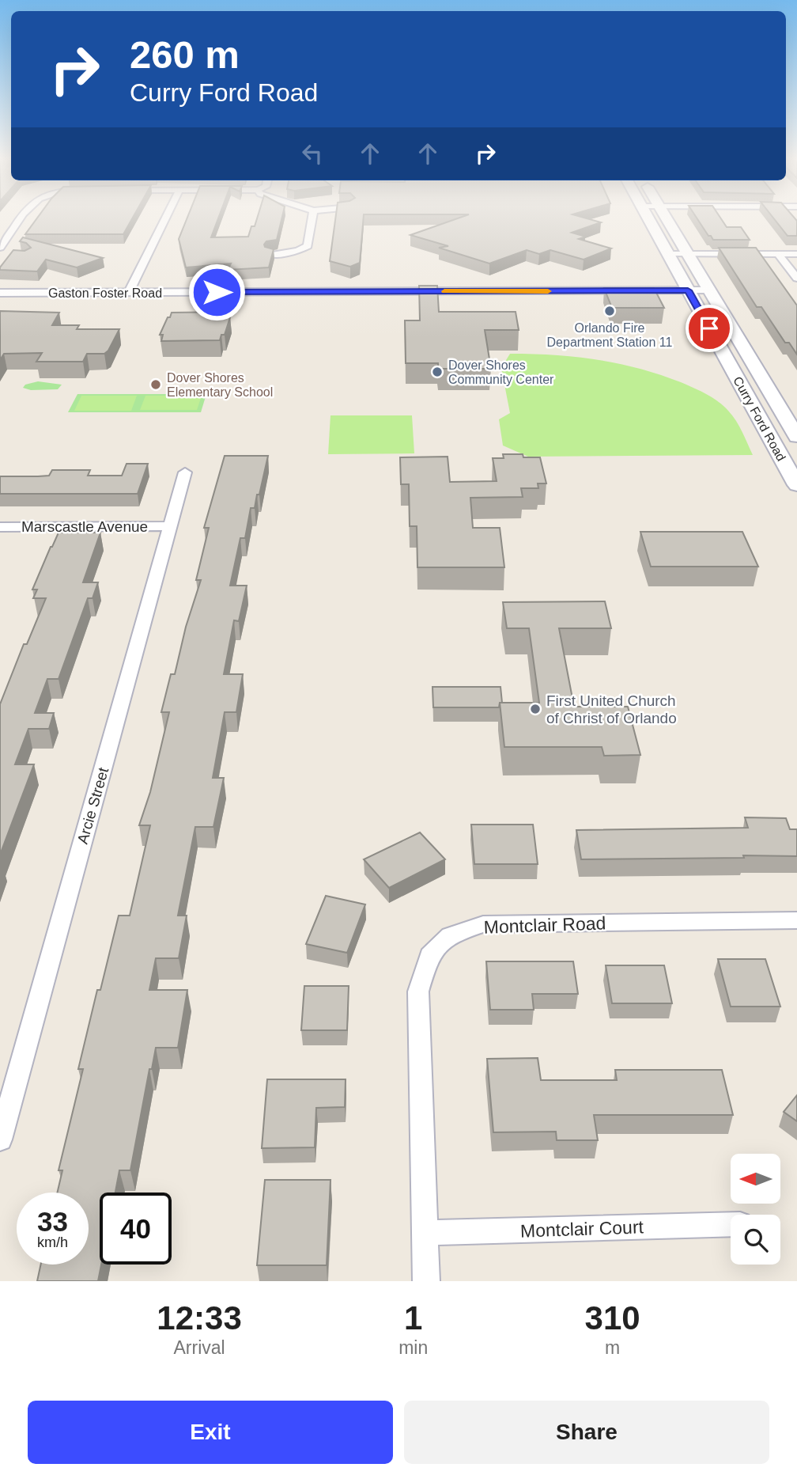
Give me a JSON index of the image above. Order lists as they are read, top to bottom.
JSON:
{
  "streets": {
    "main road": ["Curry Ford Road"],
    "street": [
      "Gaston Foster Road",
      "Marscastle Avenue",
      "Arcie Street",
      "Montclair Road",
      "Montclair Court"
    ]
  },
  "crossings": [
    ["Gaston Foster Road", "Curry Ford Road"],
    ["Marscastle Avenue", "Arcie Street"],
    ["Montclair Road", "Montclair Court"]
  ],
  "places": [
    "Orlando Fire Department Station 11",
    "Dover Shores Community Center",
    "Dover Shores Elementary School",
    "First United Church of Christ of Orlando"
  ],
  "north": "left",
  "page": {
    "turn": ["260 m", "Curry Ford Road"],
    "speed": "33 km/h",
    "limit": "40",
    "eta": [
      "12:33",
      "Arrival",
      "1",
      "min",
      "310",
      "m"
    ],
    "buttons": ["Exit", "Share"]
  }
}
